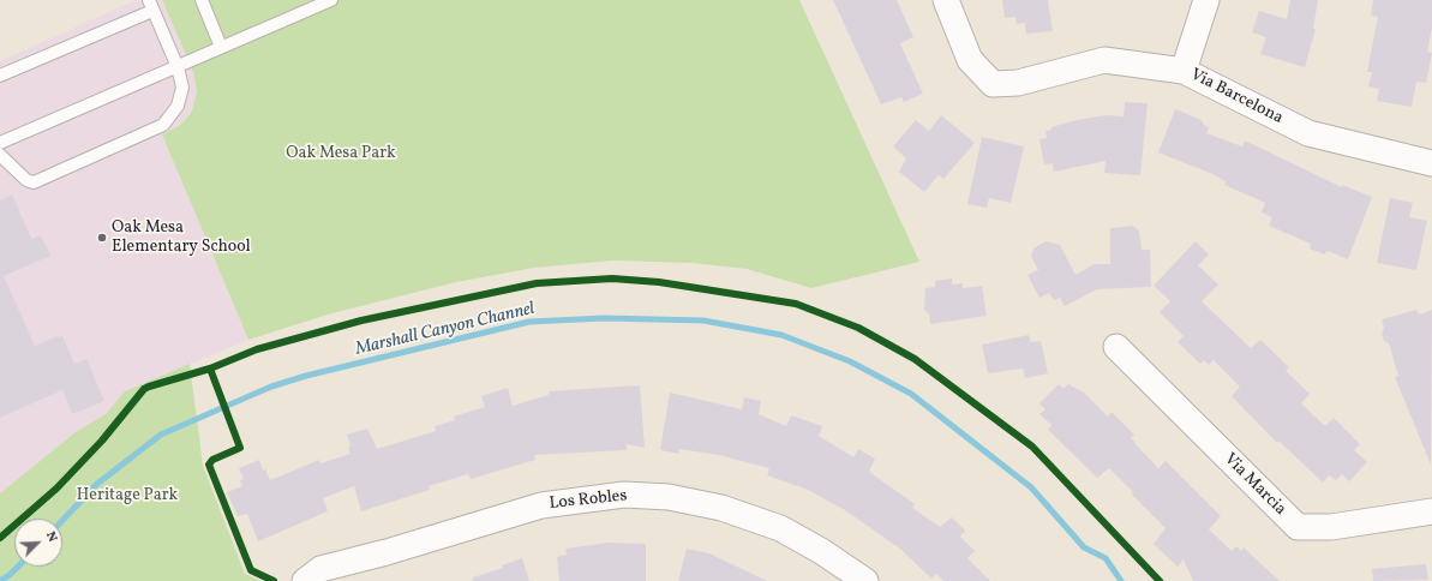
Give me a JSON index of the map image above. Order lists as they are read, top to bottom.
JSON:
{
  "streets": {
    "street": ["Via Barcelona", "Via Marcia", "Los Robles"]
  },
  "water": ["Marshall Canyon Channel"],
  "parks": ["Oak Mesa Park", "Heritage Park"],
  "places": ["Oak Mesa Elementary School"],
  "north": "top right"
}
